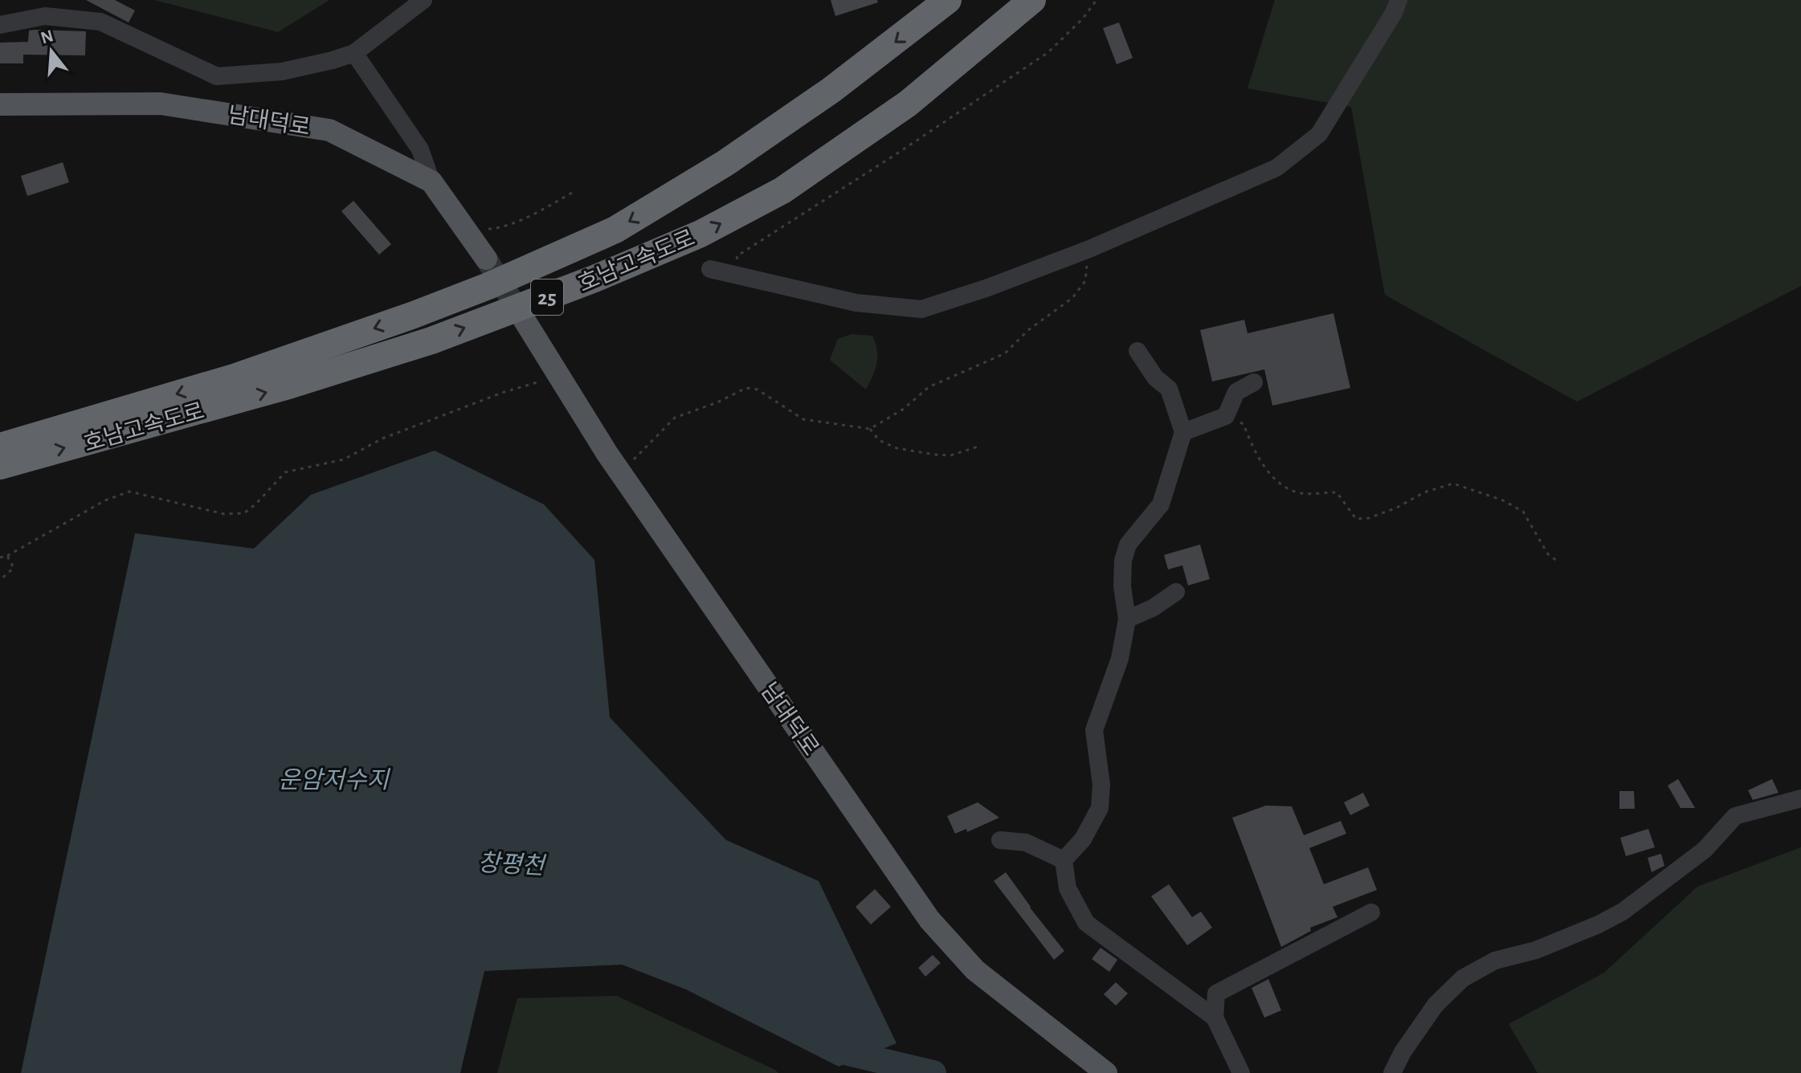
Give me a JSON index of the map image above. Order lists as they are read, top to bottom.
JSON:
{
  "streets": {
    "highway": ["호남고속도로", "25"],
    "main road": ["남대덕로"]
  },
  "water": ["운암저수지", "창평천"],
  "north": "top"
}
